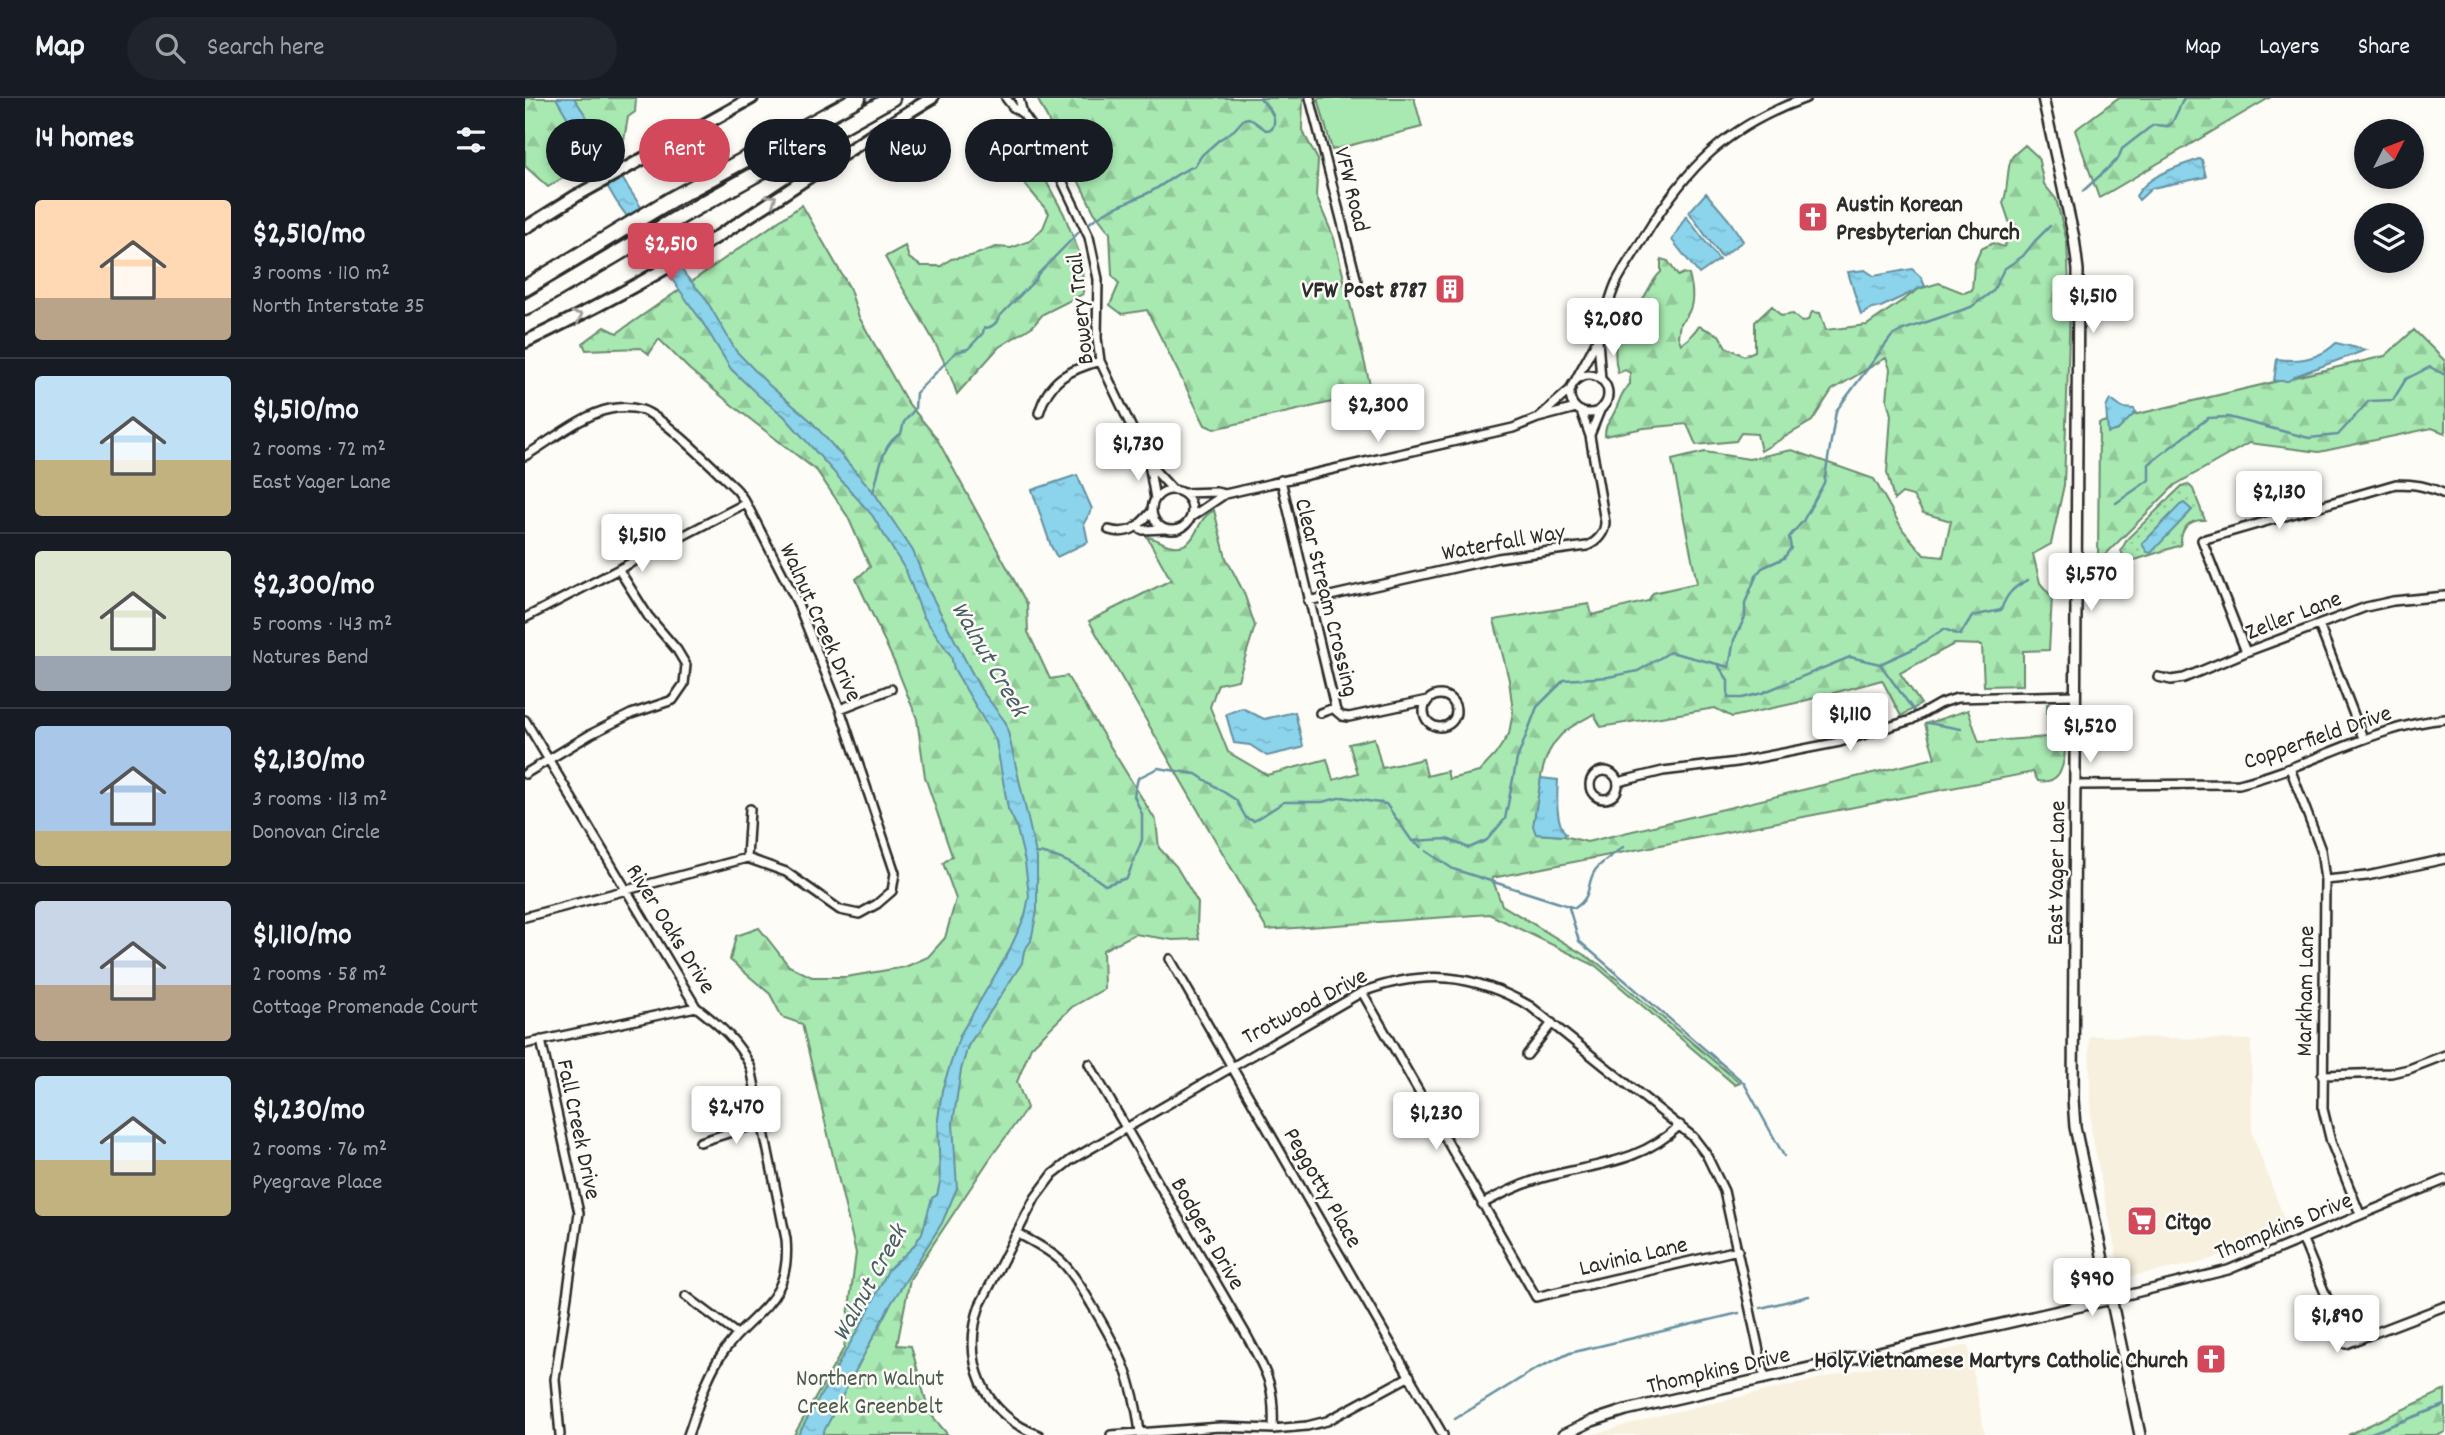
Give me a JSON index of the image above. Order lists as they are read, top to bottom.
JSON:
{
  "streets": {
    "street": [
      "VFW Road",
      "Bowery Trail",
      "Waterfall Way",
      "Clear Stream Crossing",
      "Zeller Lane",
      "Walnut Creek Drive",
      "Copperfield Drive",
      "East Yager Lane",
      "River Oaks Drive",
      "Markham Lane",
      "Trotwood Drive",
      "Fall Creek Drive",
      "Peggotty Place",
      "Thompkins Drive",
      "Bodgers Drive",
      "Lavinia Lane"
    ]
  },
  "crossings": [
    ["Waterfall Way", "Clear Stream Crossing"],
    ["Copperfield Drive", "East Yager Lane"],
    ["Copperfield Drive", "Markham Lane"],
    ["East Yager Lane", "Thompkins Drive"],
    ["Markham Lane", "Thompkins Drive"],
    ["Trotwood Drive", "Peggotty Place"],
    ["Trotwood Drive", "Thompkins Drive"],
    ["Trotwood Drive", "Bodgers Drive"],
    ["Trotwood Drive", "Lavinia Lane"]
  ],
  "water": ["Walnut Creek"],
  "parks": ["Northern Walnut Creek Greenbelt"],
  "places": {
    "church": ["Austin Korean Presbyterian Church", "Holy Vietnamese Martyrs Catholic Church"],
    "building": ["VFW Post 8787"],
    "supermarket": ["Citgo"]
  },
  "north": "top right",
  "page": {
    "header": "Map",
    "search": "Search here",
    "nav": ["Map", "Layers", "Share"],
    "heading": "14 homes",
    "chip": [
      "Buy",
      "Rent",
      "Filters",
      "New",
      "Apartment"
    ],
    "list": [
      {
        "name": "$2,510/mo",
        "note": "3 rooms · 110 m² · North Interstate 35"
      },
      {
        "name": "$1,510/mo",
        "note": "2 rooms · 72 m² · East Yager Lane"
      },
      {
        "name": "$2,300/mo",
        "note": "5 rooms · 143 m² · Natures Bend"
      },
      {
        "name": "$2,130/mo",
        "note": "3 rooms · 113 m² · Donovan Circle"
      },
      {
        "name": "$1,110/mo",
        "note": "2 rooms · 58 m² · Cottage Promenade Court"
      },
      {
        "name": "$1,230/mo",
        "note": "2 rooms · 76 m² · Pyegrave Place"
      }
    ],
    "price": [
      "$2,510",
      "$1,510",
      "$2,080",
      "$2,300",
      "$1,730",
      "$2,130",
      "$1,510",
      "$1,570",
      "$1,110",
      "$1,520",
      "$2,470",
      "$1,230",
      "$990",
      "$1,890"
    ]
  }
}
